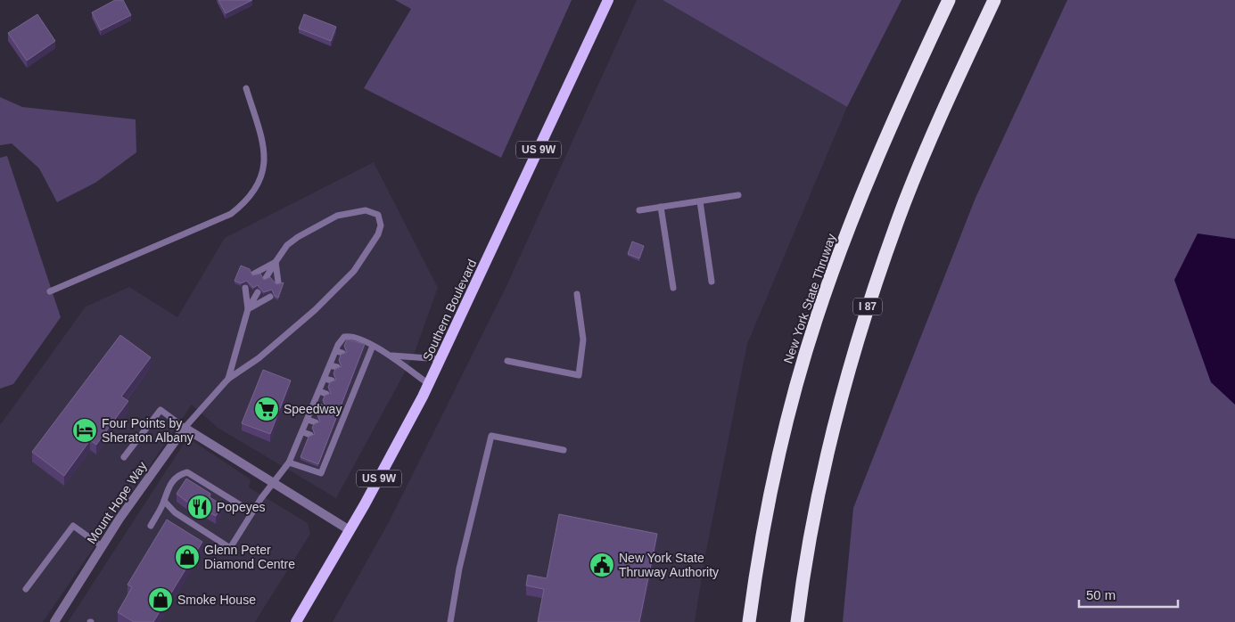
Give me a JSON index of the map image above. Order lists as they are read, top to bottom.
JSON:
{
  "streets": {
    "highway": ["New York State Thruway", "I 87"],
    "main road": ["US 9W", "Southern Boulevard"],
    "street": ["Mount Hope Way"]
  },
  "places": {
    "supermarket": ["Speedway"],
    "hotel": ["Four Points by Sheraton Albany"],
    "restaurant": ["Popeyes"],
    "shop": ["Glenn Peter Diamond Centre", "Smoke House"],
    "public building": ["New York State Thruway Authority"]
  },
  "scale_bar": "50 m"
}
